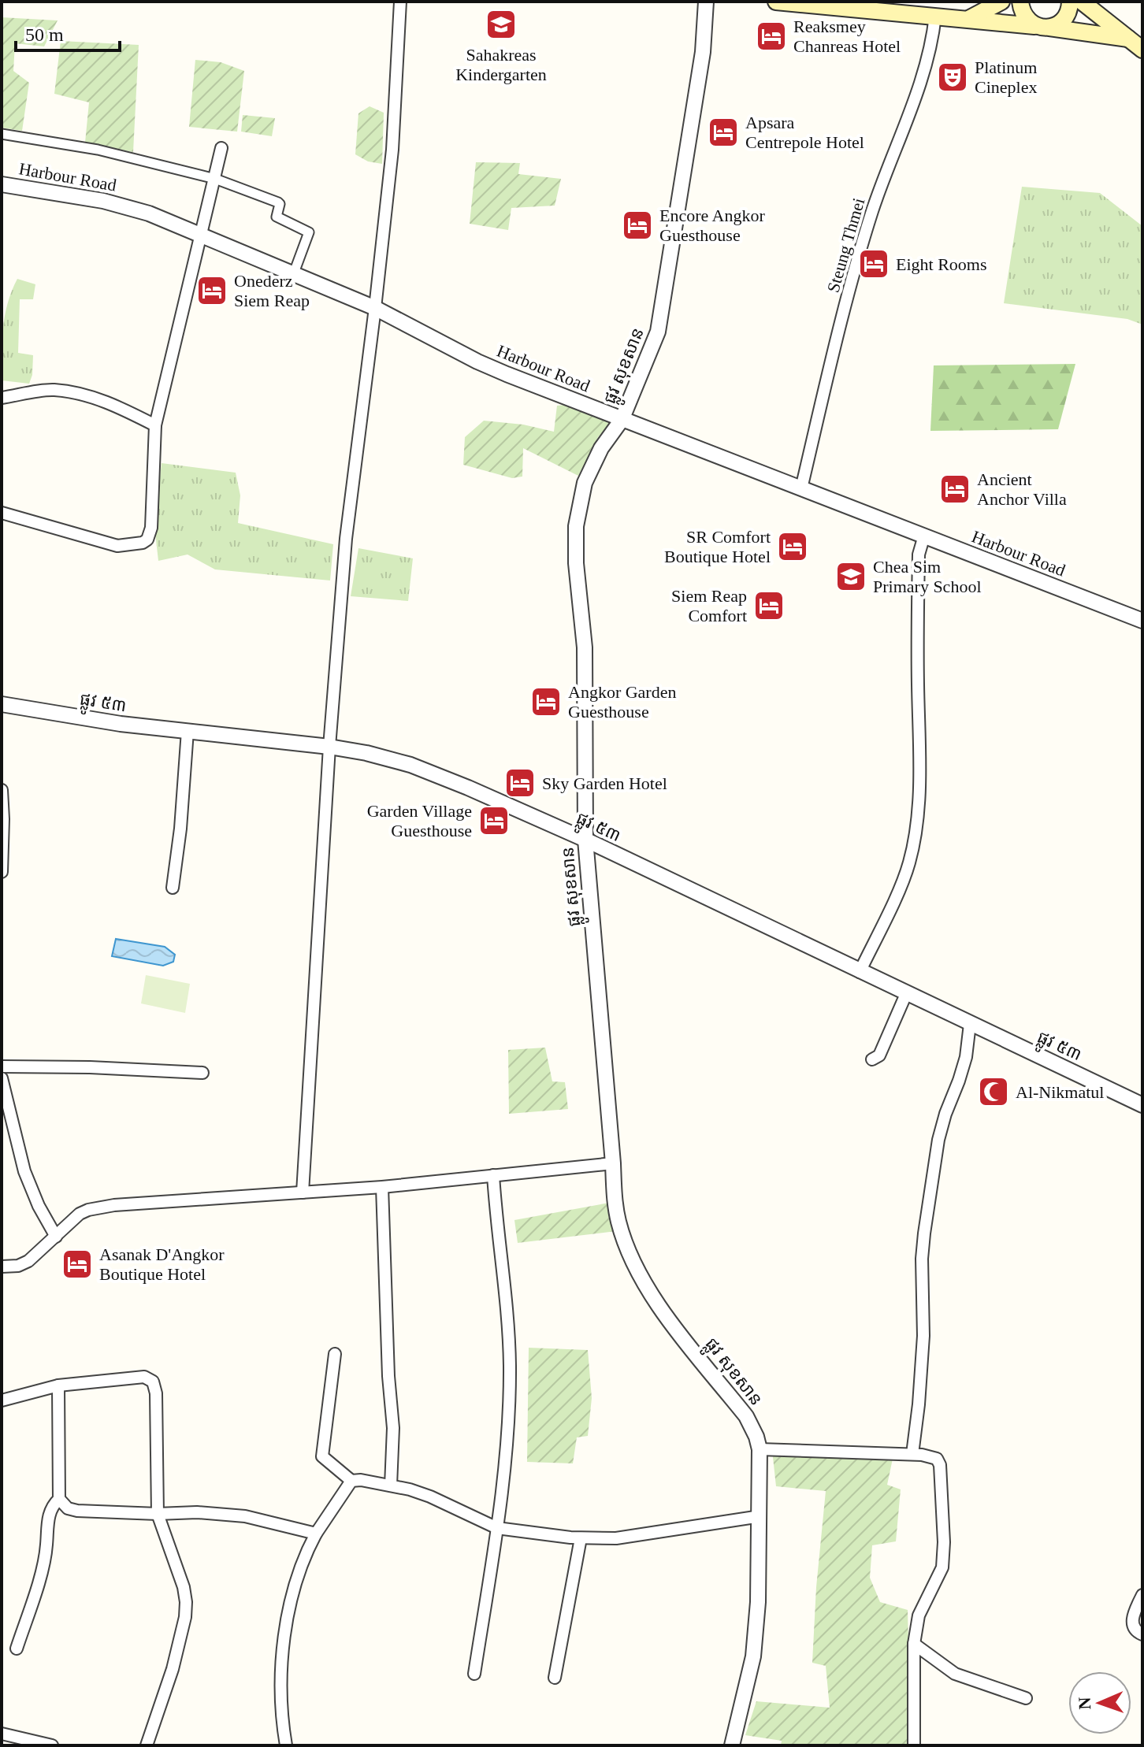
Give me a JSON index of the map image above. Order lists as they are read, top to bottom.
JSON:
{
  "streets": {
    "street": [
      "Harbour Road",
      "Steung Thmei",
      "ផ្លូវ សុខសាន",
      "ផ្លូវ ៥៣"
    ]
  },
  "crossings": [
    ["Harbour Road", "Steung Thmei"],
    ["Harbour Road", "ផ្លូវ សុខសាន"],
    ["ផ្លូវ សុខសាន", "ផ្លូវ ៥៣"]
  ],
  "places": {
    "school or university": ["Sahakreas Kindergarten", "Chea Sim Primary School"],
    "hotel": [
      "Reaksmey Chanreas Hotel",
      "Apsara Centrepole Hotel",
      "Encore Angkor Guesthouse",
      "Eight Rooms",
      "Onederz Siem Reap",
      "Ancient Anchor Villa",
      "SR Comfort Boutique Hotel",
      "Siem Reap Comfort",
      "Angkor Garden Guesthouse",
      "Sky Garden Hotel",
      "Garden Village Guesthouse",
      "Asanak D'Angkor Boutique Hotel"
    ],
    "theatre": ["Platinum Cineplex"],
    "mosque": ["Al-Nikmatul"]
  },
  "scale_bar": "50 m",
  "north": "left"
}
